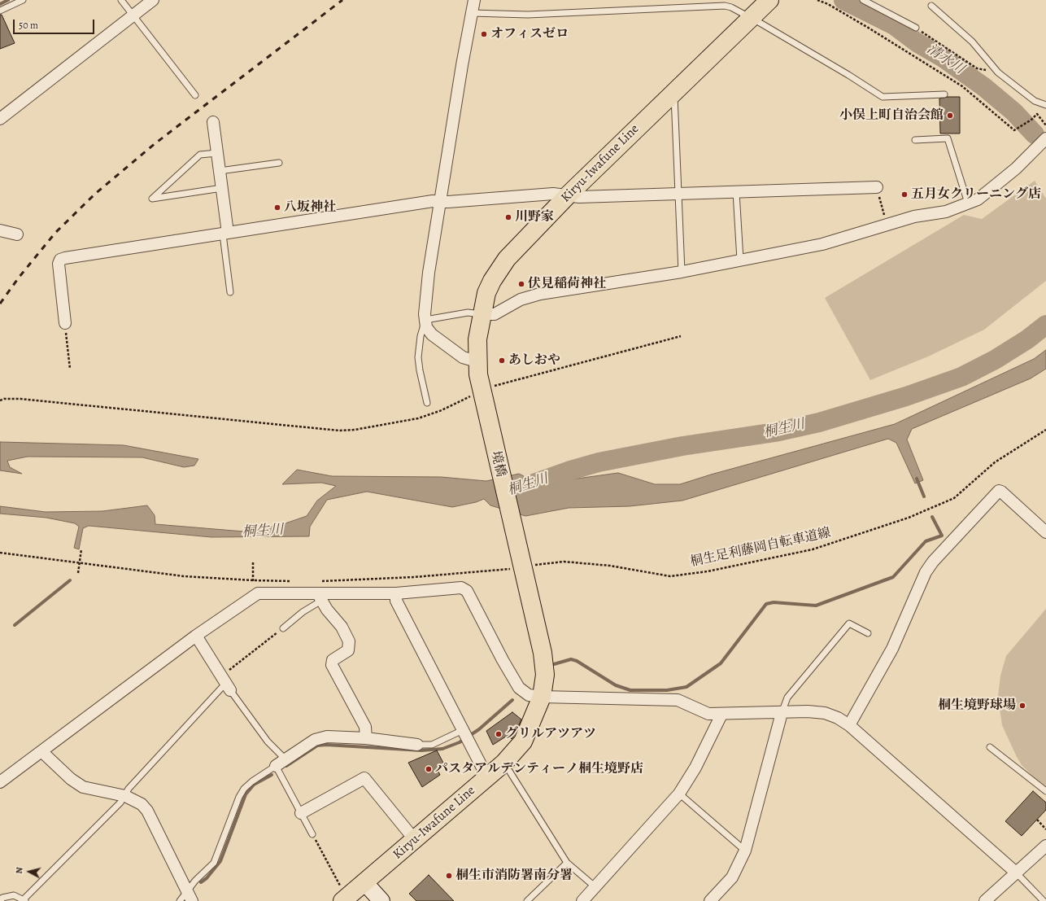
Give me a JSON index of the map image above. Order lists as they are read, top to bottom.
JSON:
{
  "streets": {
    "main road": ["Kiryu-Iwafune Line", "境橋"],
    "path": ["桐生足利藤岡自転車道線"]
  },
  "crossings": [
    ["Kiryu-Iwafune Line", "境橋"]
  ],
  "water": ["清水川", "桐生川"],
  "places": [
    "オフィスゼロ",
    "小俣上町自治会館",
    "五月女クリーニング店",
    "八坂神社",
    "川野家",
    "伏見稲荷神社",
    "あしおや",
    "桐生境野球場",
    "グリルアツアツ",
    "パスタアルデンティーノ桐生境野店",
    "桐生市消防署南分署"
  ],
  "scale_bar": "50 m",
  "north": "left"
}
